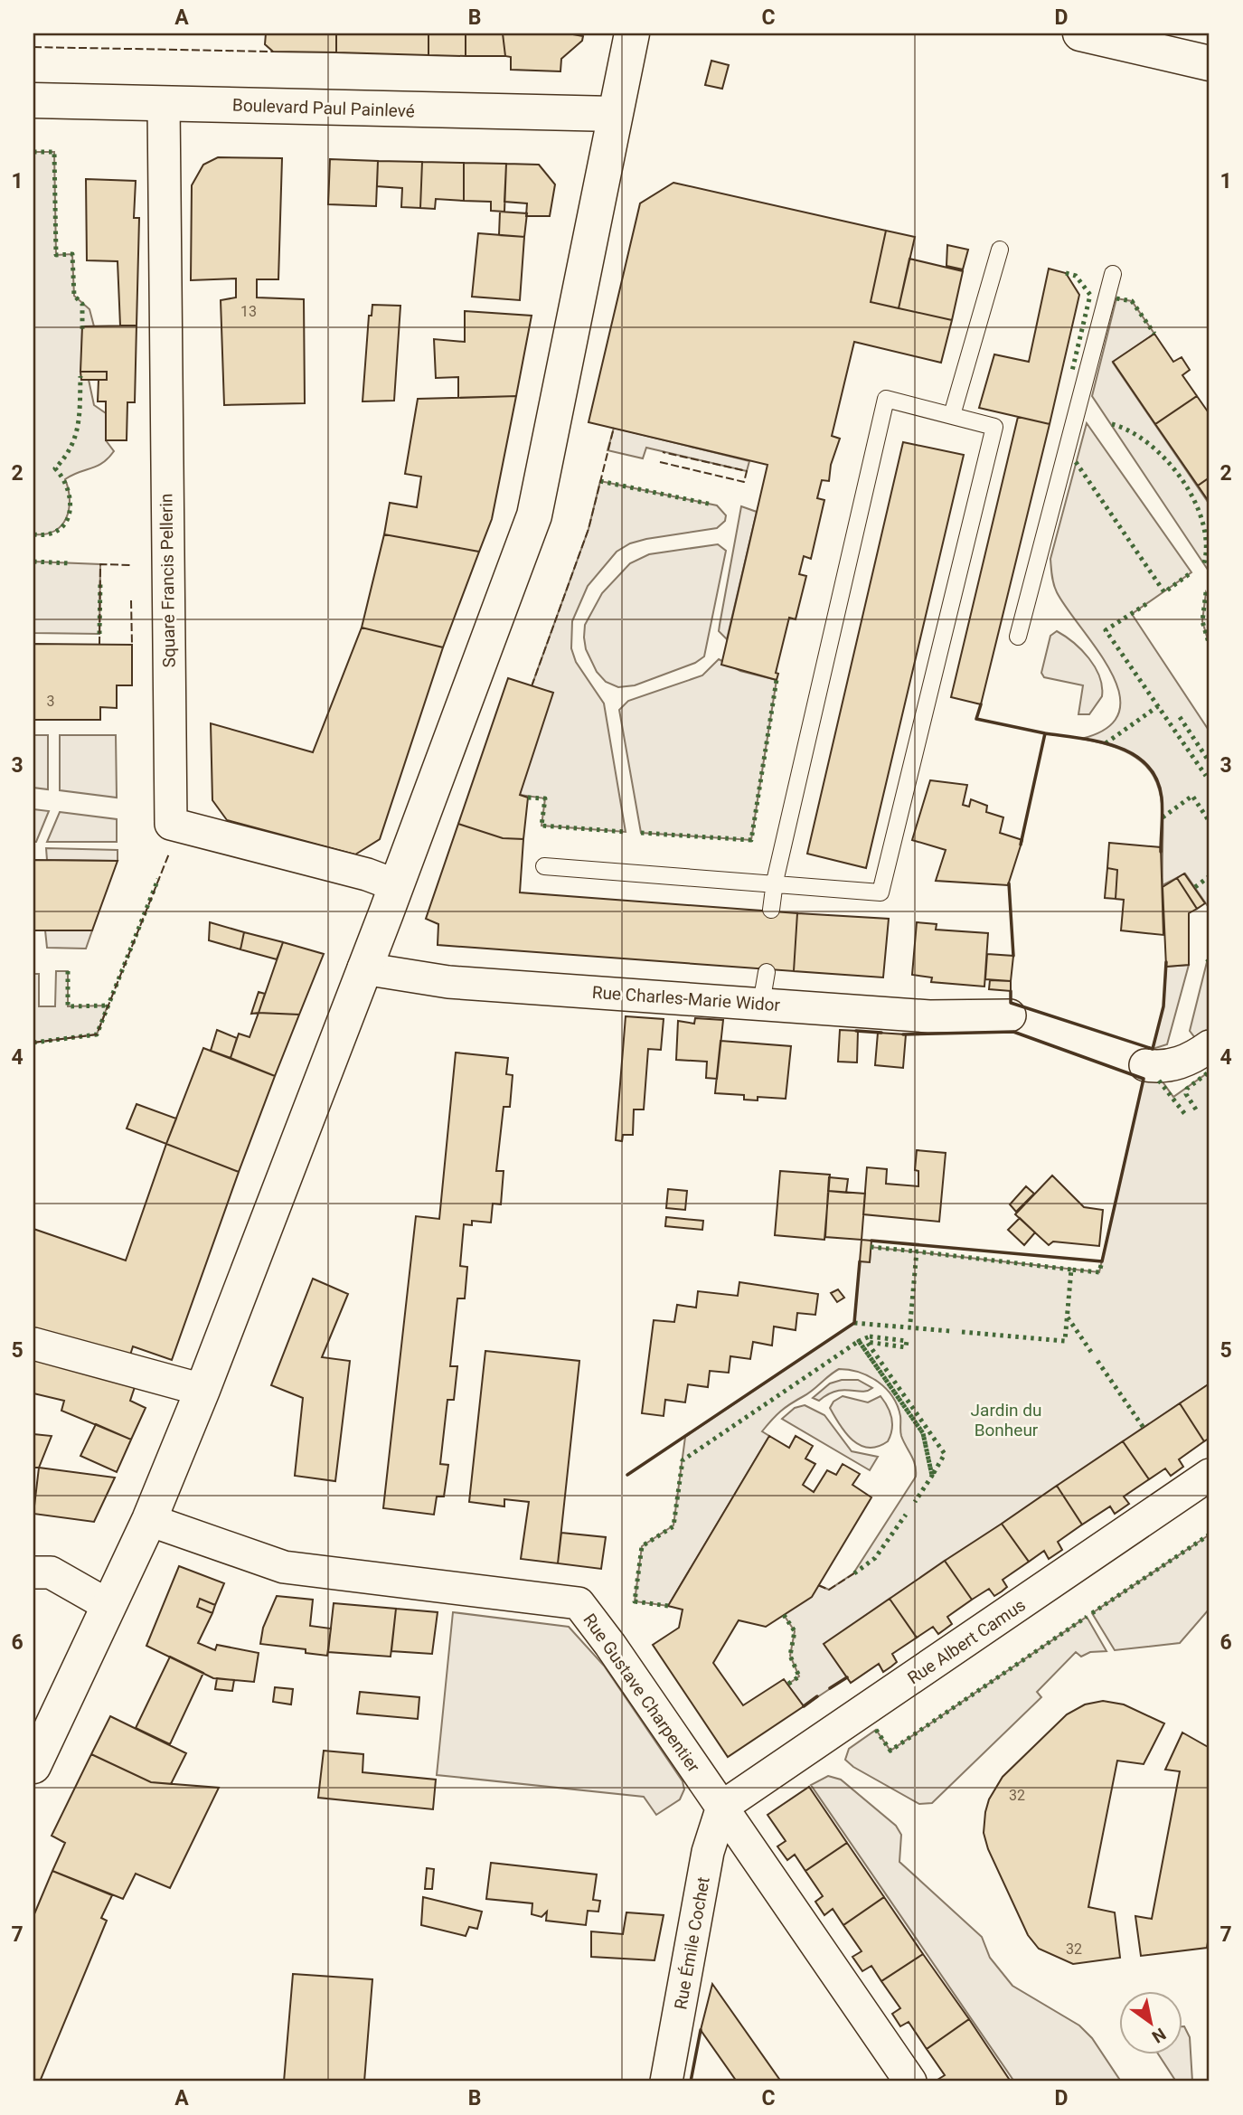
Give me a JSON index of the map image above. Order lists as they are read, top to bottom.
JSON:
{
  "streets": {
    "main road": ["Boulevard Paul Painlevé"],
    "street": [
      "Square Francis Pellerin",
      "Rue Charles-Marie Widor",
      "Rue Albert Camus",
      "Rue Gustave Charpentier",
      "Rue Émile Cochet"
    ]
  },
  "crossings": [
    ["Boulevard Paul Painlevé", "Square Francis Pellerin"],
    ["Rue Albert Camus", "Rue Gustave Charpentier"],
    ["Rue Albert Camus", "Rue Émile Cochet"],
    ["Rue Gustave Charpentier", "Rue Émile Cochet"]
  ],
  "parks": ["Jardin du Bonheur"],
  "house_numbers": [
    "13",
    "3",
    "32",
    "32"
  ],
  "north": "bottom right",
  "grid": {
    "columns": [
      "A",
      "B",
      "C",
      "D"
    ],
    "rows": [
      "1",
      "2",
      "3",
      "4",
      "5",
      "6",
      "7"
    ]
  }
}
